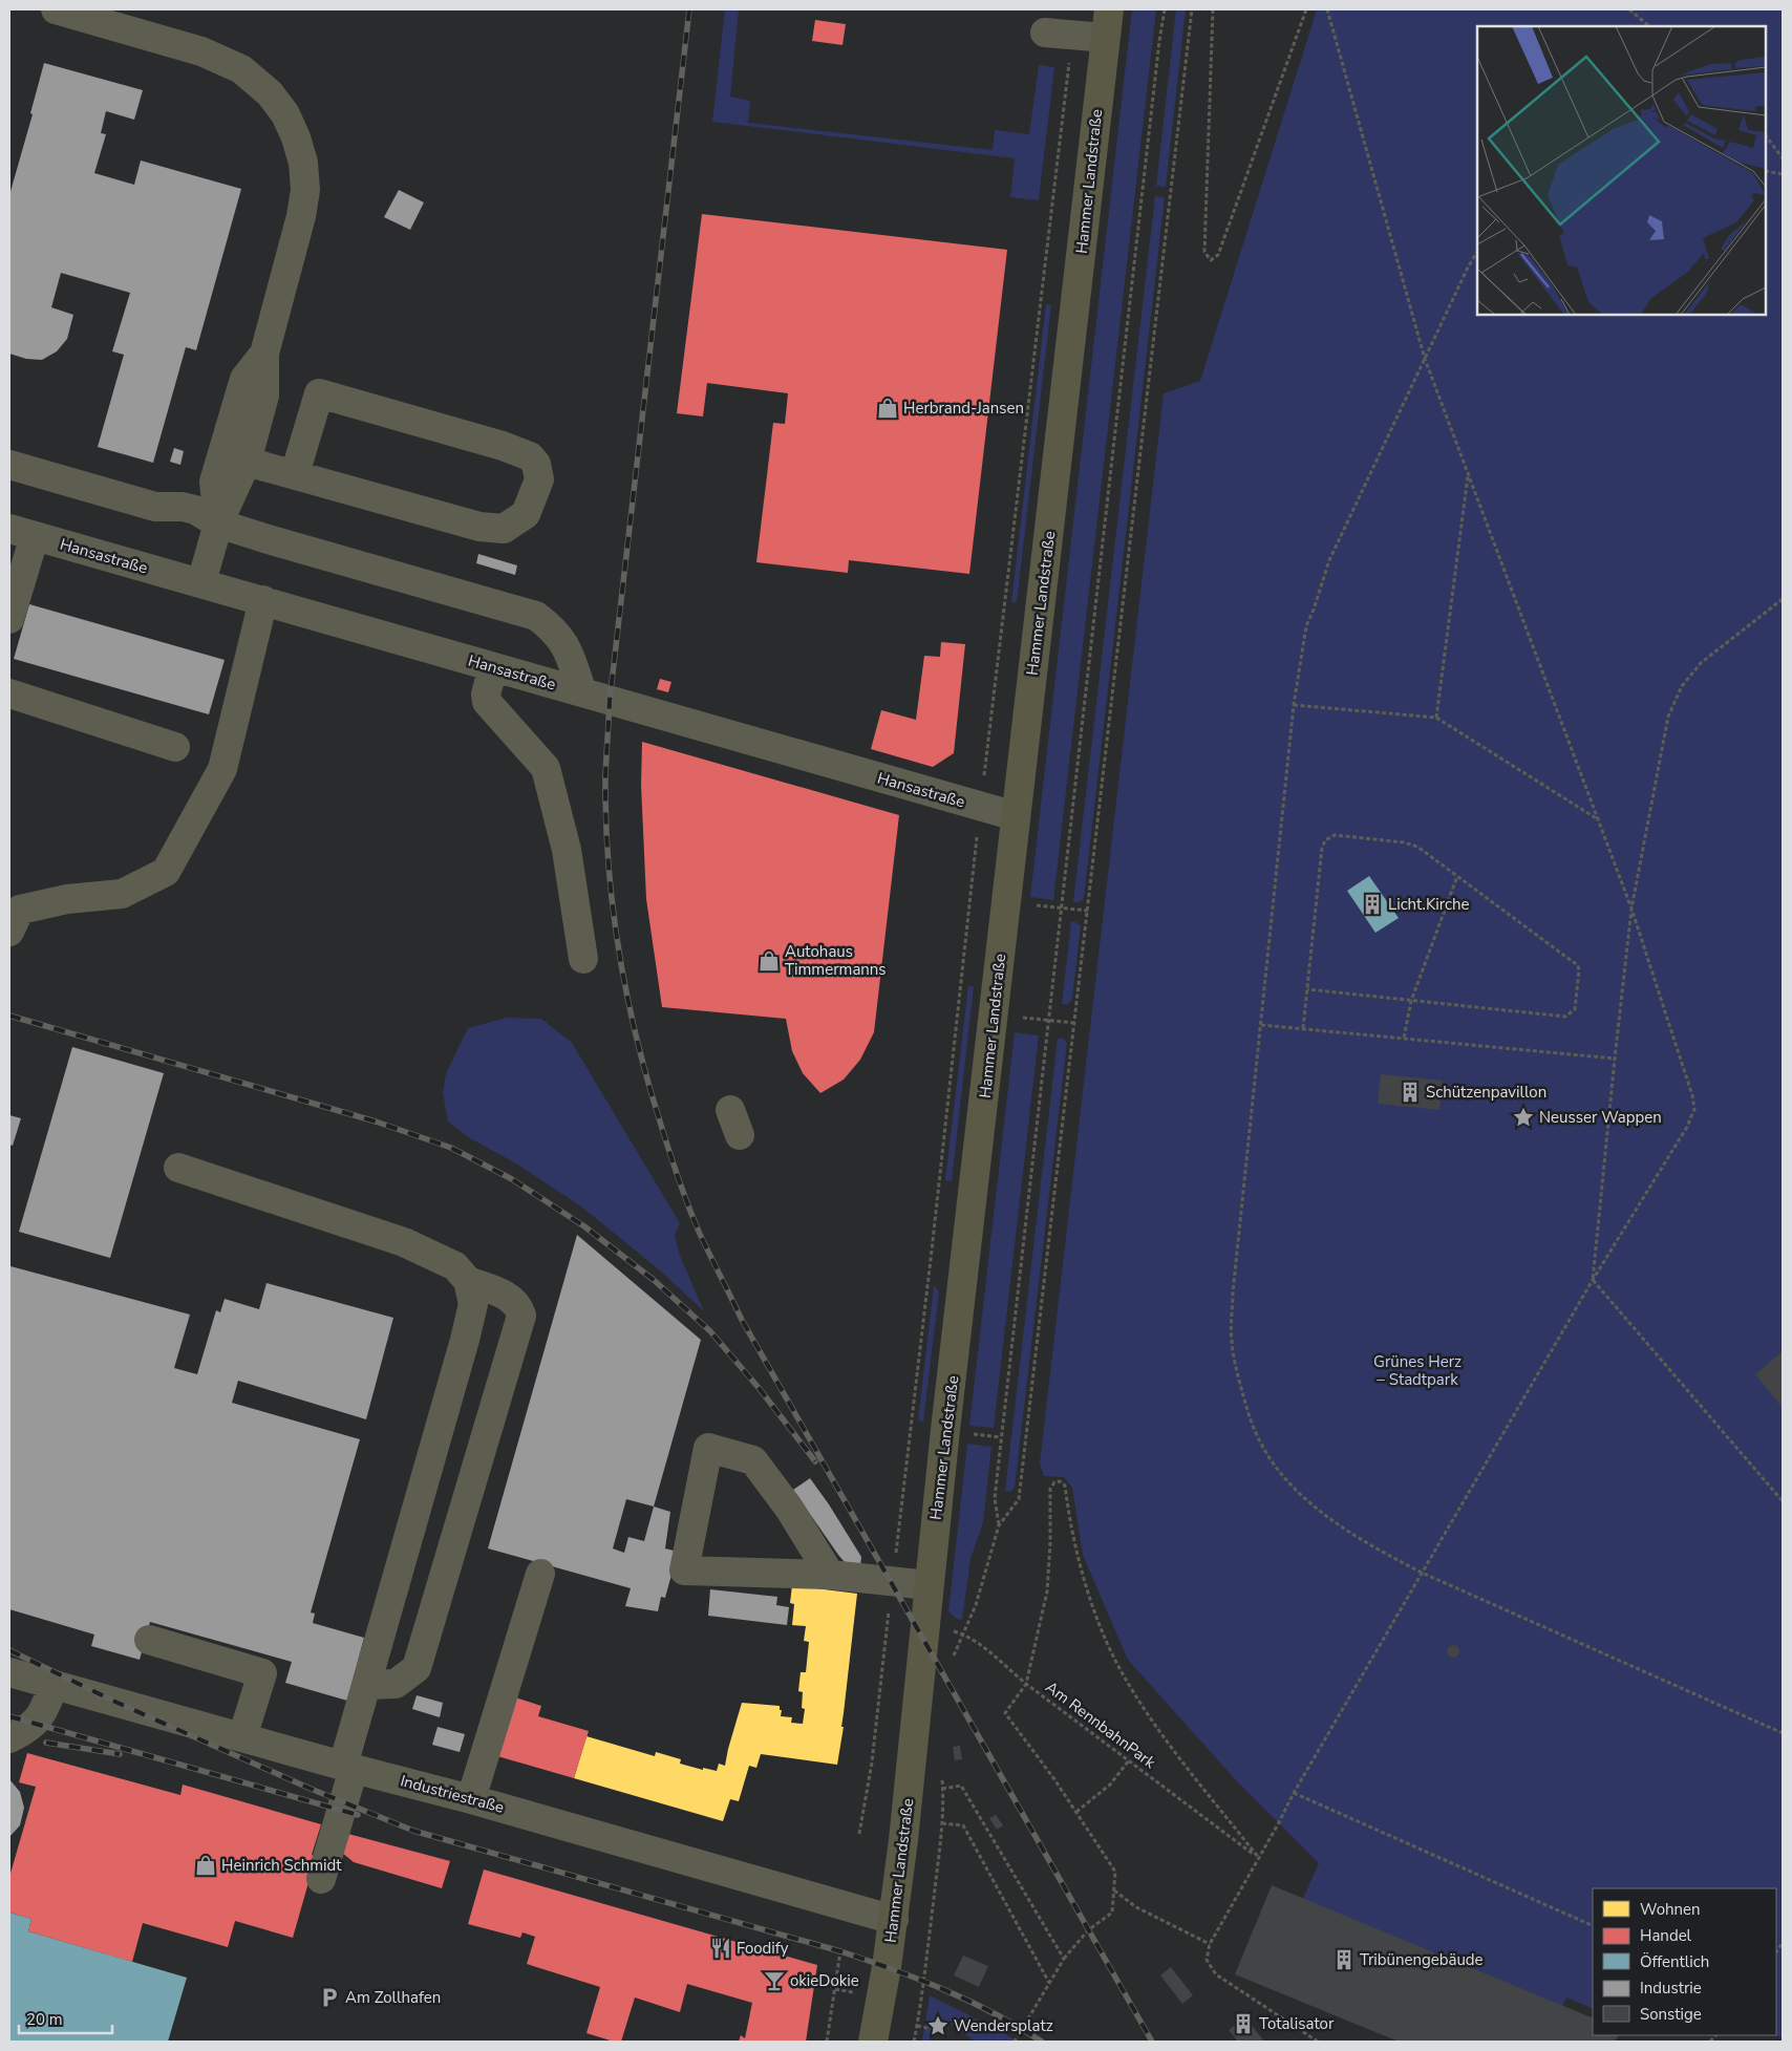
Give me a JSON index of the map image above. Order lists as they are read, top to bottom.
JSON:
{
  "streets": {
    "main road": ["Hammer Landstraße"],
    "street": ["Hansastraße", "Industriestraße"],
    "path": ["Am RennbahnPark"]
  },
  "crossings": [
    ["Hammer Landstraße", "Hansastraße"],
    ["Hammer Landstraße", "Am RennbahnPark"],
    ["Hammer Landstraße", "Industriestraße"]
  ],
  "parks": ["Grünes Herz – Stadtpark"],
  "places": {
    "shop": ["Herbrand-Jansen", "Autohaus Timmermanns", "Heinrich Schmidt"],
    "building": [
      "Licht.Kirche",
      "Schützenpavillon",
      "Tribünengebäude",
      "Totalisator"
    ],
    "place": ["Neusser Wappen", "Wendersplatz"],
    "restaurant": ["Foodify"],
    "bar": ["okieDokie"],
    "parking": ["Am Zollhafen"]
  },
  "legend": [
    "Wohnen",
    "Handel",
    "Öffentlich",
    "Industrie",
    "Sonstige"
  ],
  "scale_bar": "20 m"
}
